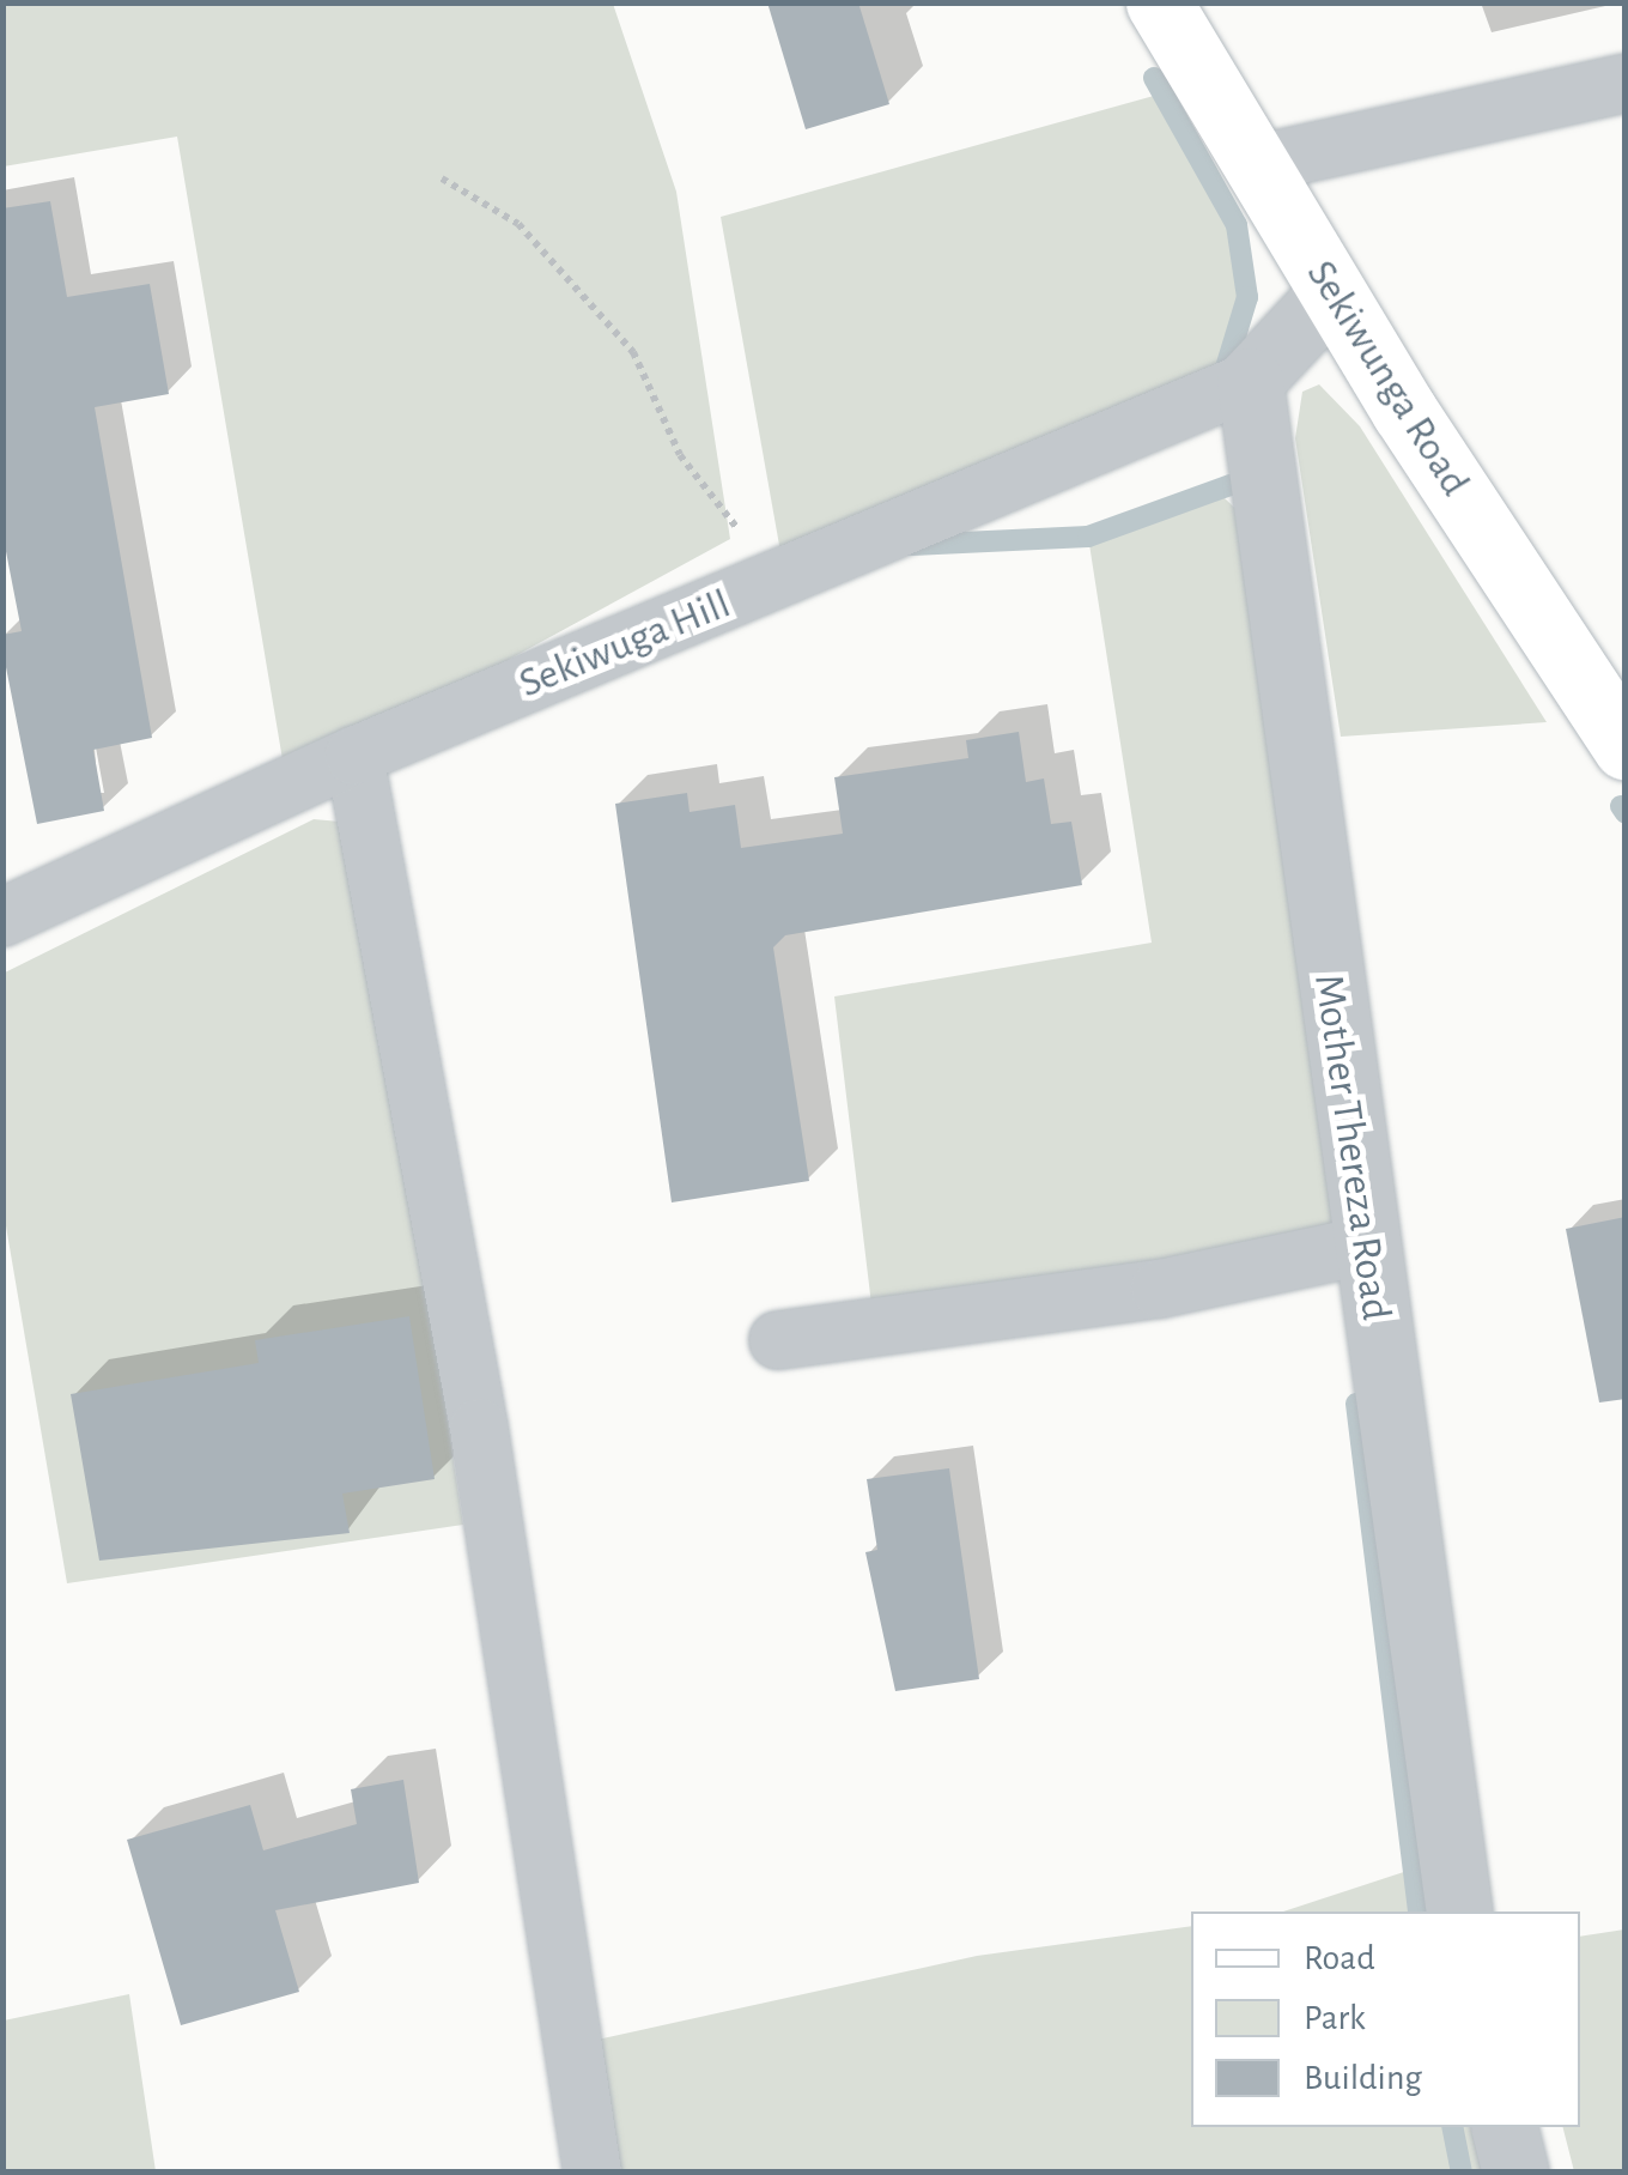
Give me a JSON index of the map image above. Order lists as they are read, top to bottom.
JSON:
{
  "streets": {
    "main road": ["Sekiwunga Road"],
    "street": ["Sekiwuga Hill", "Mother Thereza Road"]
  },
  "crossings": [
    ["Sekiwuga Hill", "Mother Thereza Road"]
  ],
  "legend": ["Road", "Park", "Building"]
}
